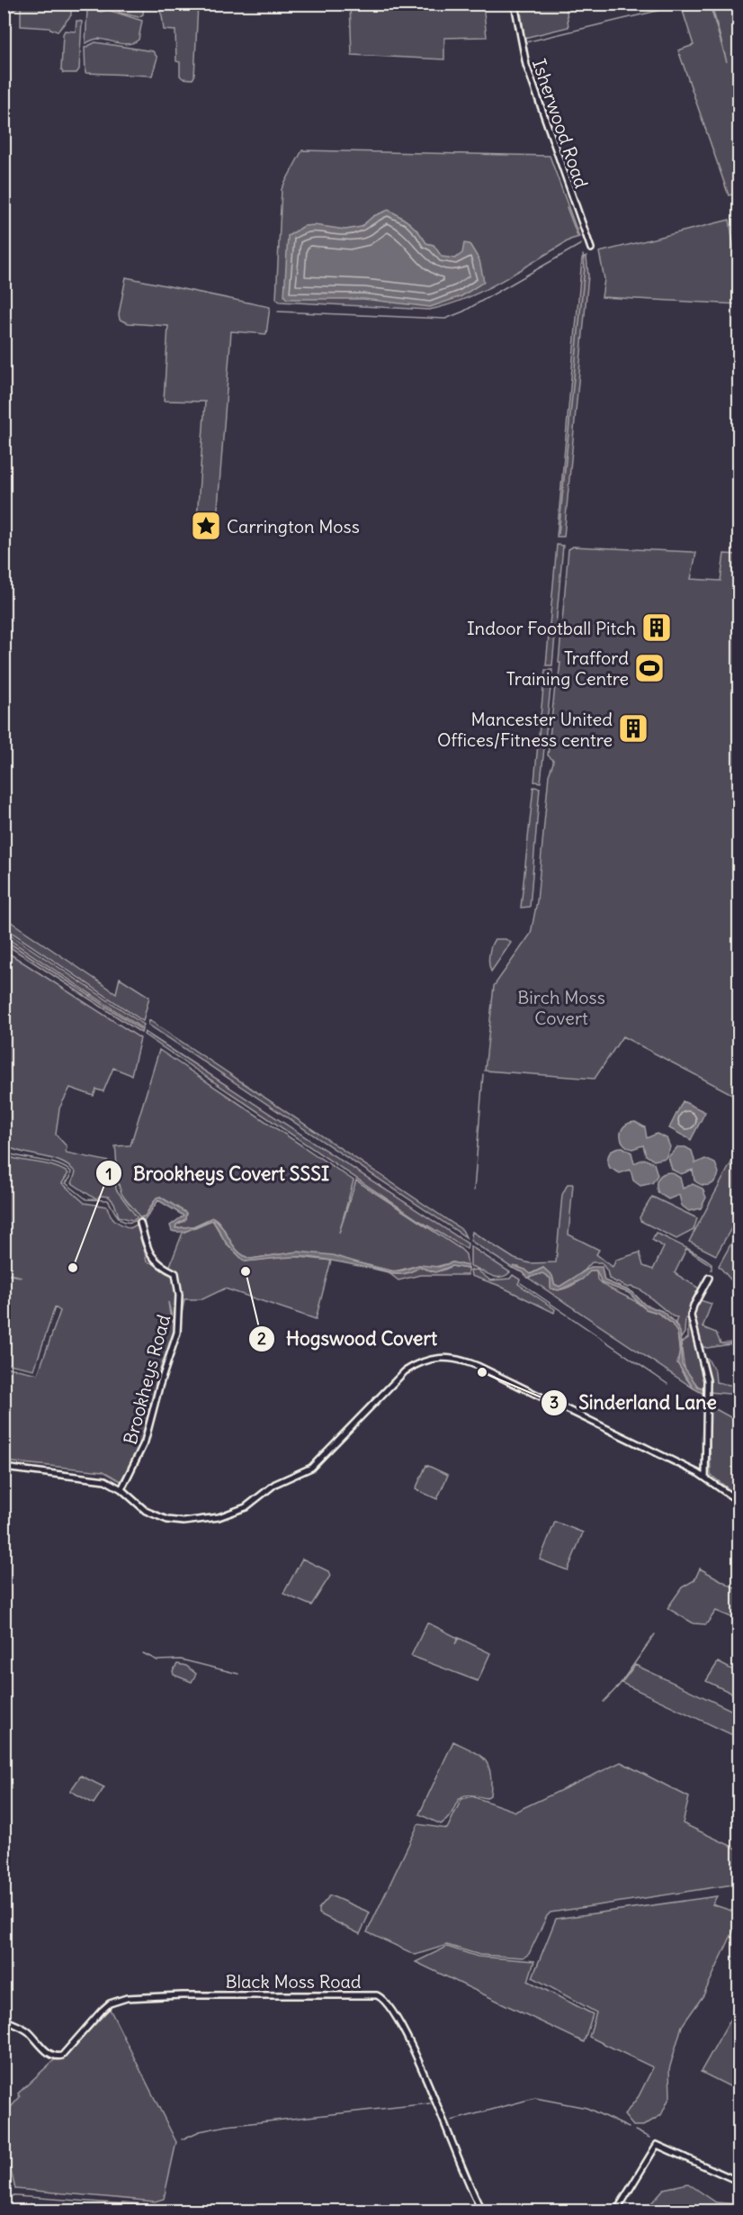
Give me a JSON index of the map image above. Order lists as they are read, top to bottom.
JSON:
{
  "streets": {
    "street": ["Isherwood Road", "Brookheys Road", "Black Moss Road"]
  },
  "parks": ["Birch Moss Covert"],
  "places": {
    "place": ["Carrington Moss"],
    "building": ["Indoor Football Pitch", "Mancester United Offices/Fitness centre"],
    "sports": ["Trafford Training Centre"],
    "other": ["Brookheys Covert SSSI", "Hogswood Covert", "Sinderland Lane"]
  }
}
